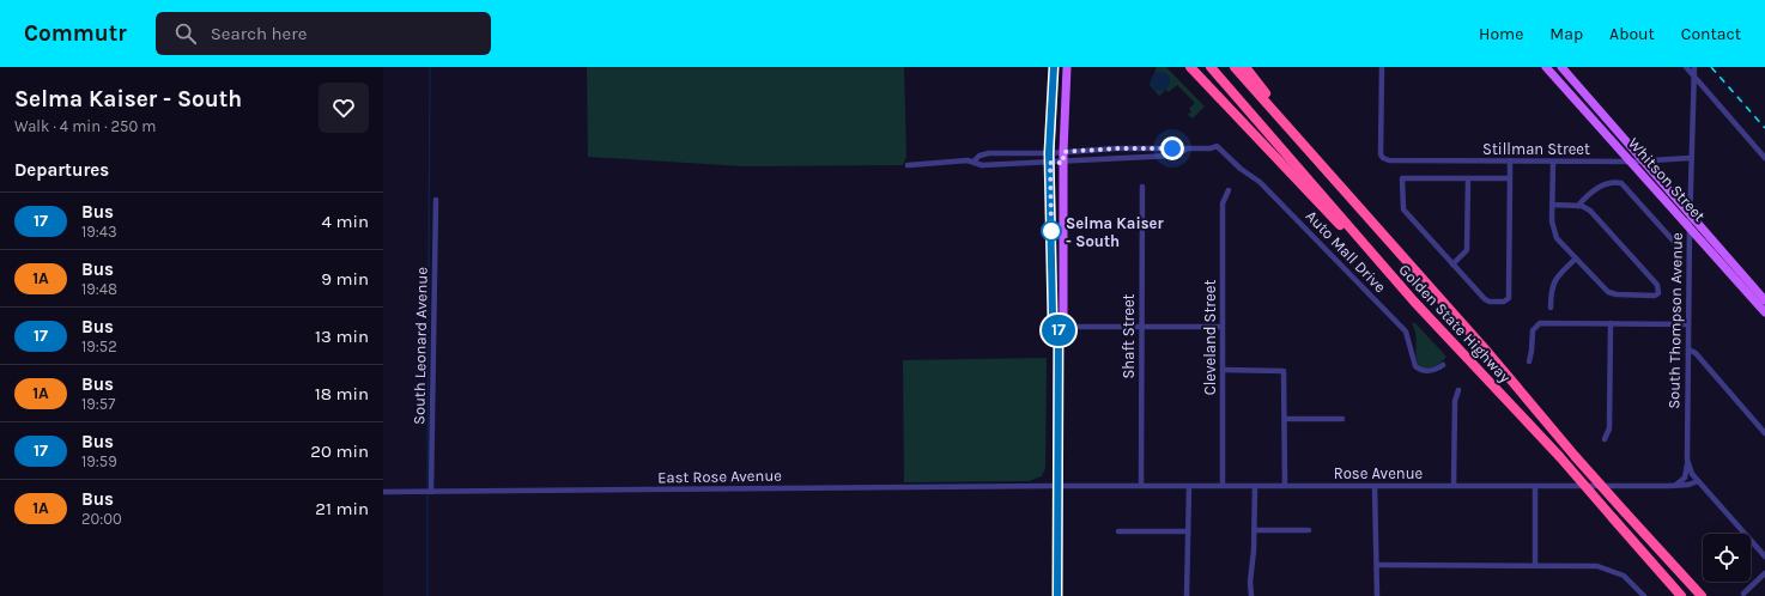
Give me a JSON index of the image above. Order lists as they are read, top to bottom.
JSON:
{
  "streets": {
    "highway": ["Golden State Highway"],
    "main road": ["Whitson Street"],
    "street": [
      "Stillman Street",
      "Auto Mall Drive",
      "South Thompson Avenue",
      "Shaft Street",
      "Cleveland Street",
      "South Leonard Avenue",
      "Rose Avenue",
      "East Rose Avenue"
    ]
  },
  "crossings": [
    ["Stillman Street", "Whitson Street"],
    ["Stillman Street", "South Thompson Avenue"],
    ["Whitson Street", "South Thompson Avenue"],
    ["South Thompson Avenue", "Rose Avenue"],
    ["Shaft Street", "Rose Avenue"],
    ["Cleveland Street", "Rose Avenue"],
    ["South Leonard Avenue", "East Rose Avenue"],
    ["Rose Avenue", "East Rose Avenue"]
  ],
  "places": ["Selma Kaiser - South"],
  "lines": ["bus line 17"],
  "page": {
    "header": "Commutr",
    "search": "Search here",
    "nav": [
      "Home",
      "Map",
      "About",
      "Contact"
    ],
    "heading": [
      ["Selma Kaiser - South", "Walk · 4 min · 250 m"],
      "Departures"
    ],
    "on_map": "17",
    "list": [
      {
        "mark": "17",
        "name": "Bus",
        "note": "19:43",
        "value": "4 min"
      },
      {
        "mark": "1A",
        "name": "Bus",
        "note": "19:48",
        "value": "9 min"
      },
      {
        "mark": "17",
        "name": "Bus",
        "note": "19:52",
        "value": "13 min"
      },
      {
        "mark": "1A",
        "name": "Bus",
        "note": "19:57",
        "value": "18 min"
      },
      {
        "mark": "17",
        "name": "Bus",
        "note": "19:59",
        "value": "20 min"
      },
      {
        "mark": "1A",
        "name": "Bus",
        "note": "20:00",
        "value": "21 min"
      }
    ]
  }
}
